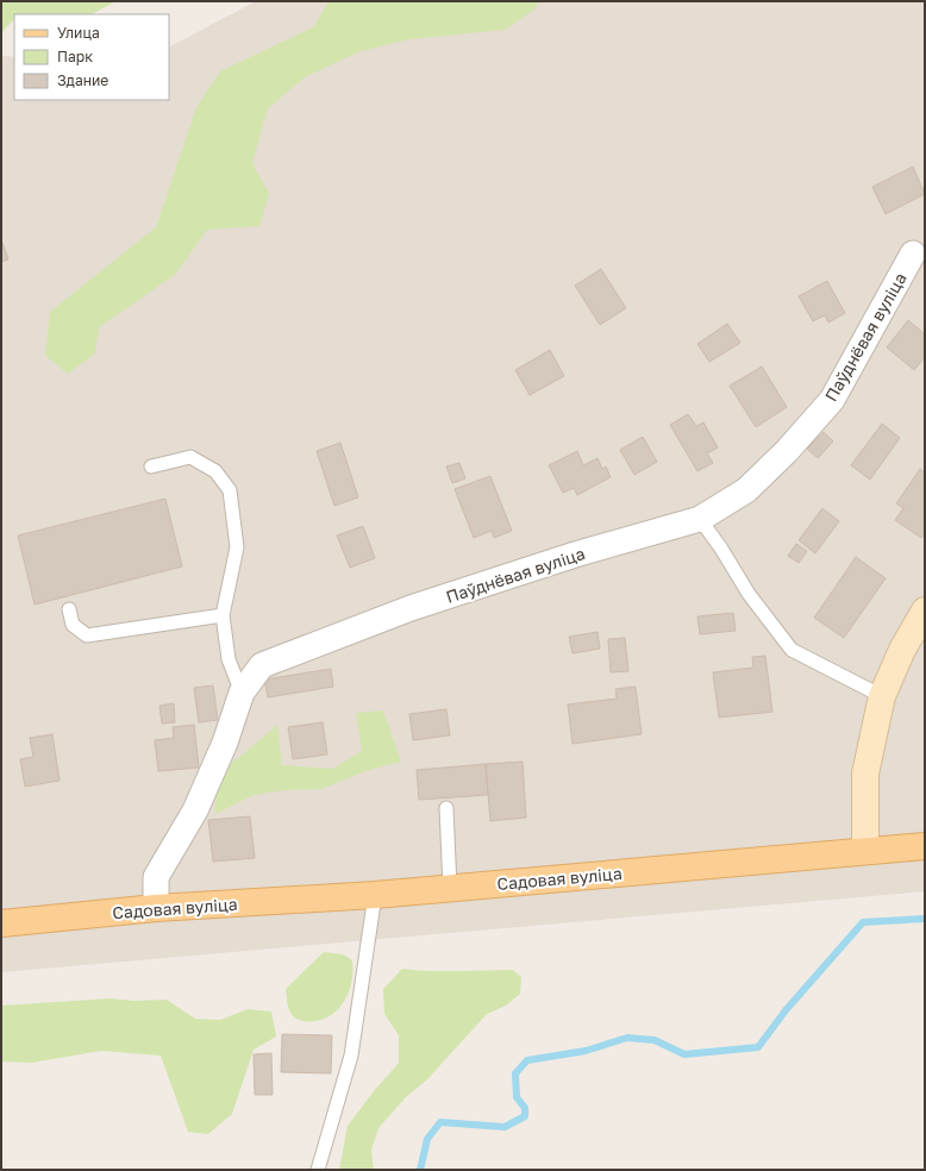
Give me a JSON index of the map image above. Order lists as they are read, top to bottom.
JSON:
{
  "streets": {
    "main road": ["Садовая вуліца"],
    "street": ["Паўднёвая вуліца"]
  },
  "crossings": [
    ["Паўднёвая вуліца", "Садовая вуліца"]
  ],
  "legend": ["Улица", "Парк", "Здание"]
}
